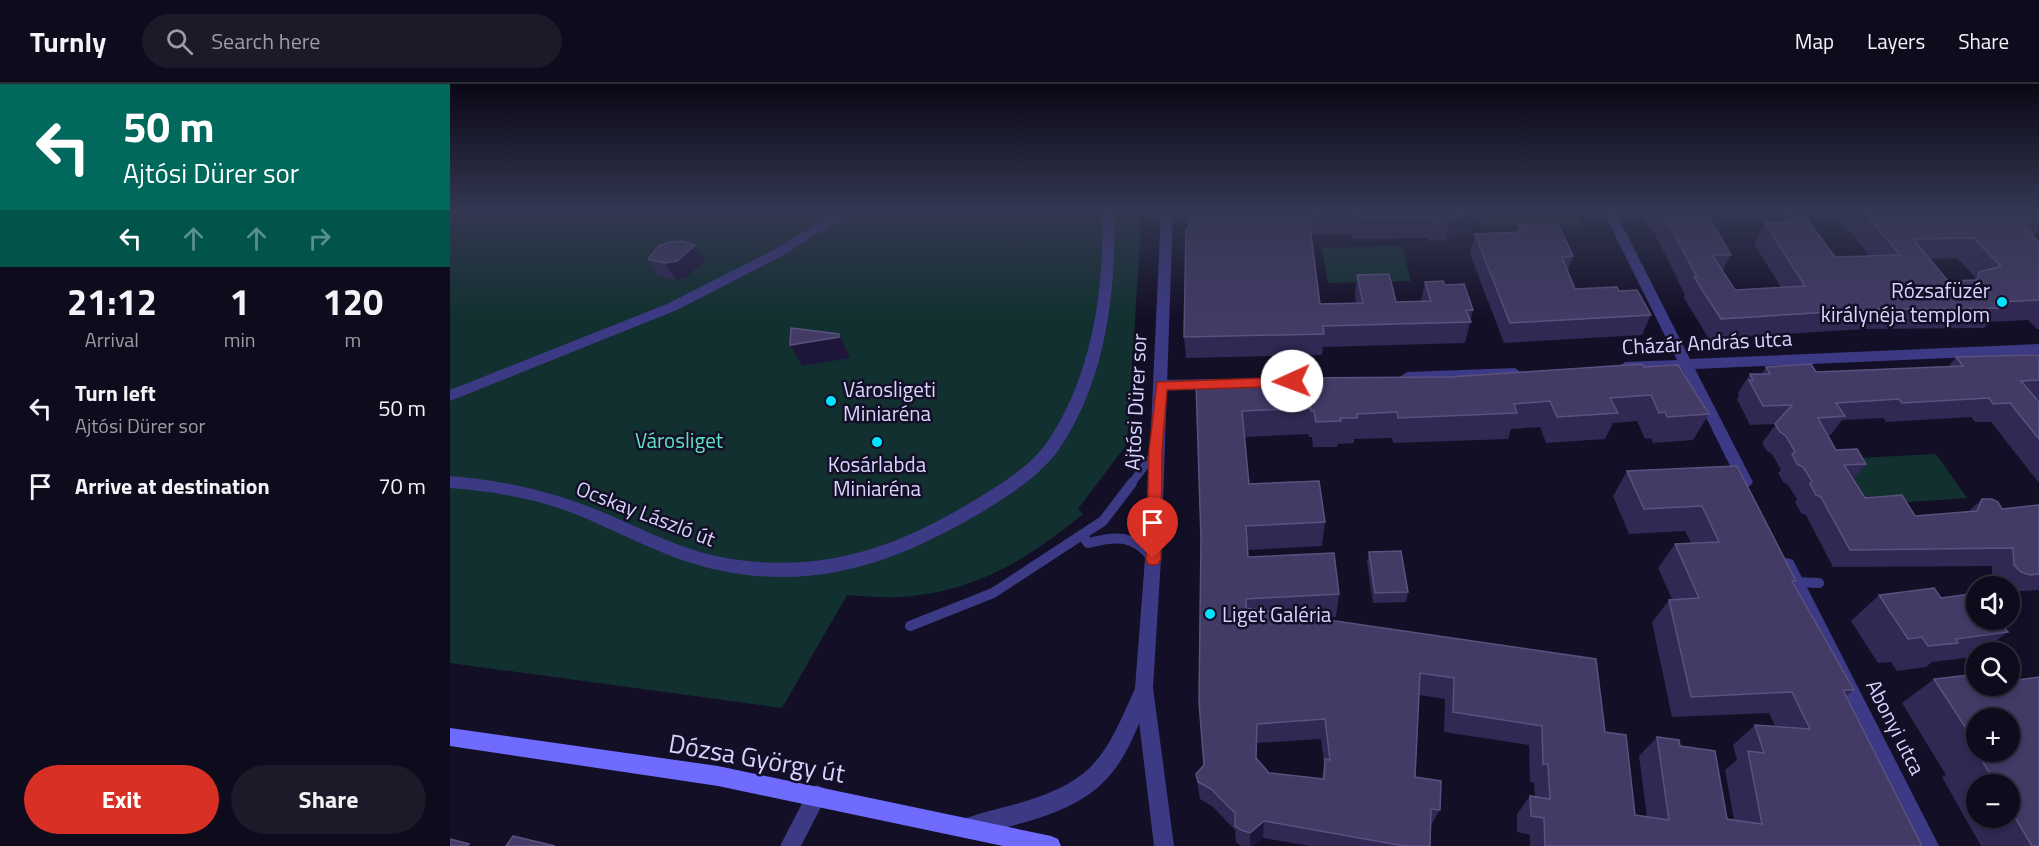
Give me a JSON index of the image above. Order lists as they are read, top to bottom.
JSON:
{
  "streets": {
    "main road": ["Dózsa György út"],
    "street": [
      "Cházár András utca",
      "Ajtósi Dürer sor",
      "Ocskay László út",
      "Abonyi utca"
    ]
  },
  "parks": ["Városliget"],
  "places": [
    "Rózsafüzér királynéja templom",
    "Városligeti Miniaréna",
    "Kosárlabda Miniaréna",
    "Liget Galéria"
  ],
  "page": {
    "header": "Turnly",
    "search": "Search here",
    "nav": ["Map", "Layers", "Share"],
    "turn": ["50 m", "Ajtósi Dürer sor"],
    "eta": [
      "21:12",
      "Arrival",
      "1",
      "min",
      "120",
      "m"
    ],
    "list": [
      {
        "name": "Turn left",
        "note": "Ajtósi Dürer sor",
        "value": "50 m"
      },
      {
        "name": "Arrive at destination",
        "value": "70 m"
      }
    ],
    "map_buttons": ["+", "−"],
    "buttons": ["Exit", "Share"]
  }
}
